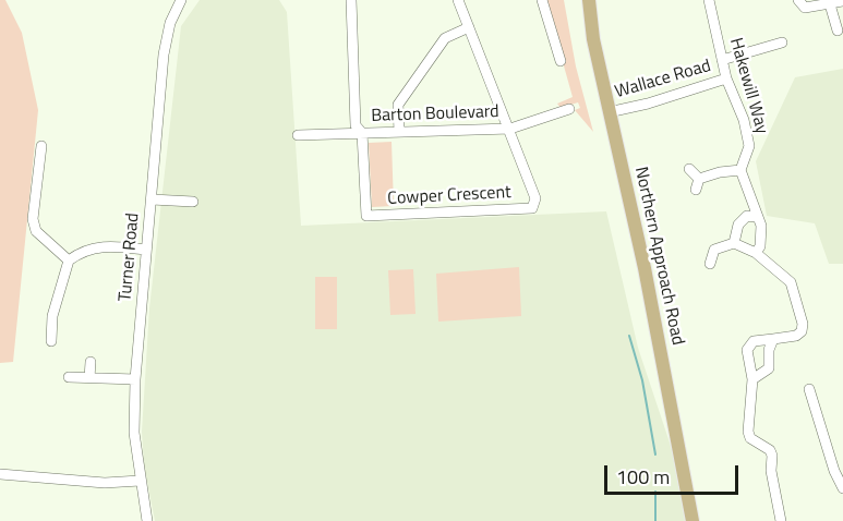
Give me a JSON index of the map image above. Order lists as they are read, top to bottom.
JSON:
{
  "streets": {
    "main road": ["Northern Approach Road"],
    "street": [
      "Wallace Road",
      "Hakewill Way",
      "Barton Boulevard",
      "Cowper Crescent",
      "Turner Road"
    ]
  },
  "crossings": [
    ["Wallace Road", "Hakewill Way"],
    ["Wallace Road", "Northern Approach Road"],
    ["Barton Boulevard", "Cowper Crescent"]
  ],
  "scale_bar": "100 m"
}
